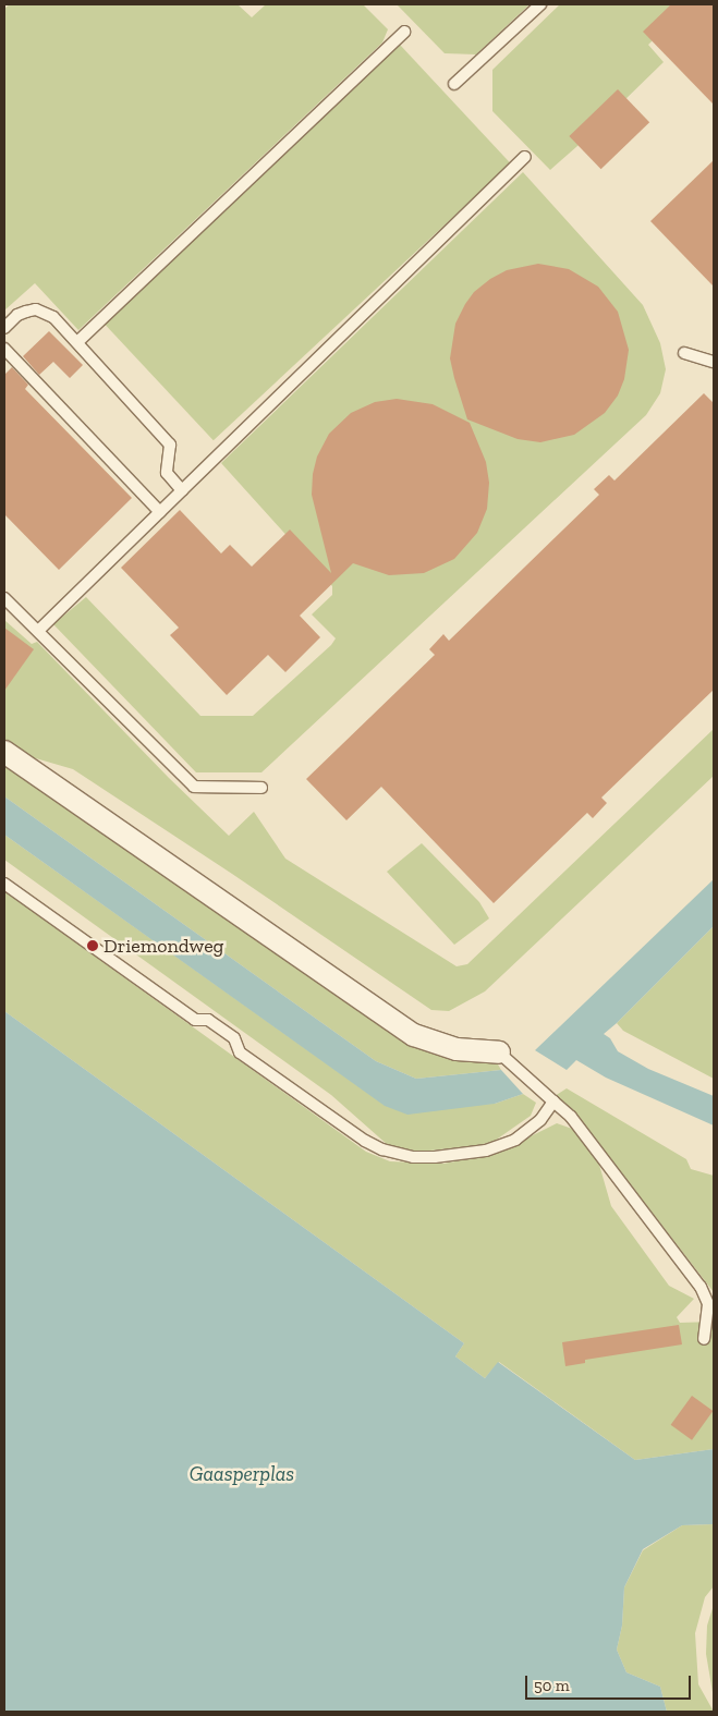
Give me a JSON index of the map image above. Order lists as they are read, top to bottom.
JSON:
{
  "water": ["Gaasperplas"],
  "places": ["Driemondweg"],
  "scale_bar": "50 m"
}
